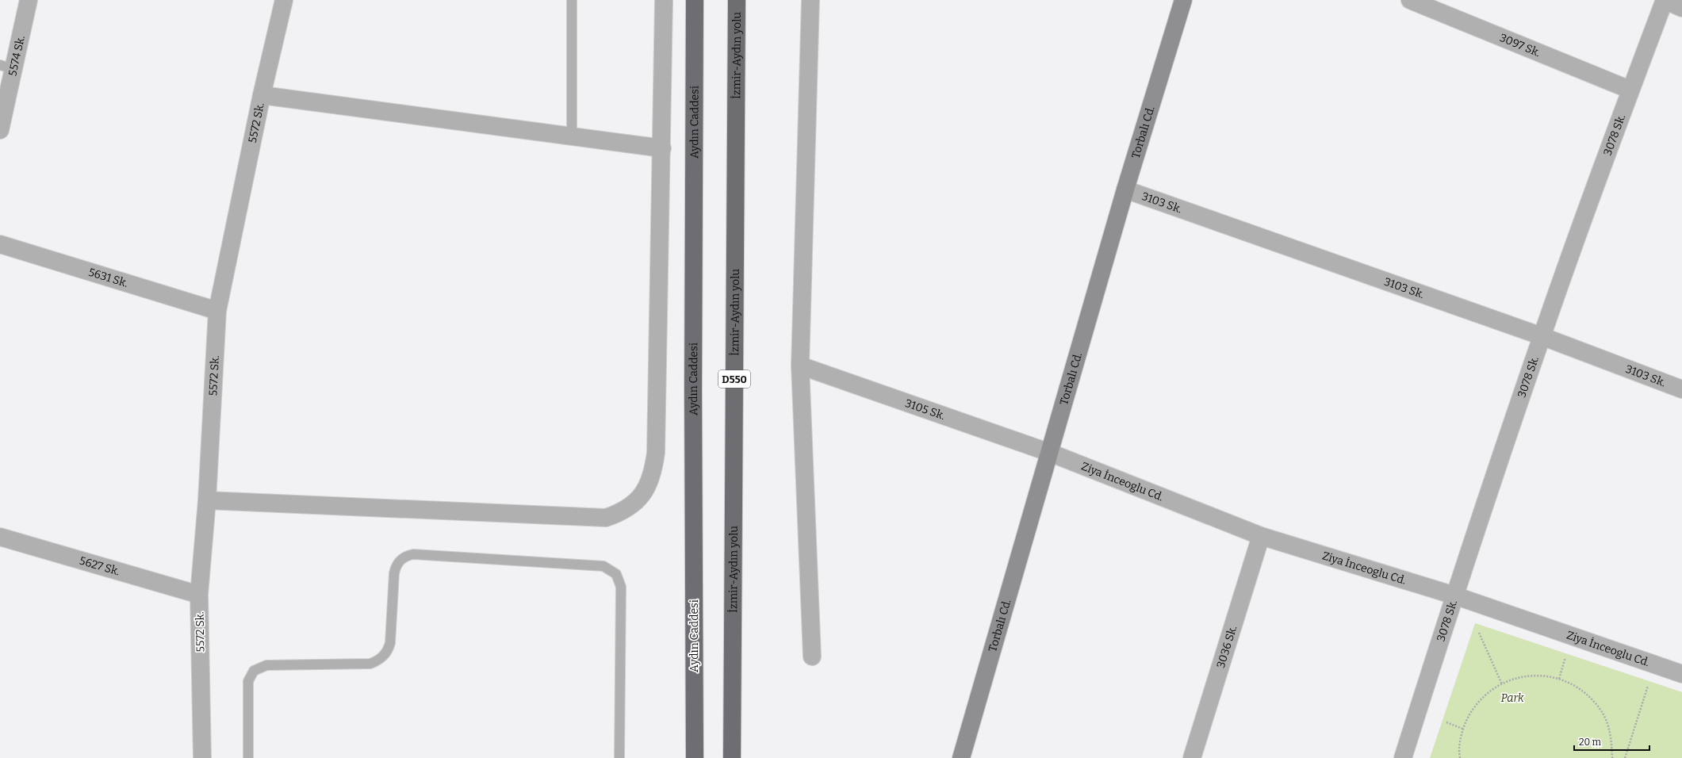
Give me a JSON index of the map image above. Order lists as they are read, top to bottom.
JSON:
{
  "streets": {
    "highway": ["İzmir-Aydın yolu", "Aydın Caddesi", "D550"],
    "main road": ["Torbalı Cd."],
    "street": [
      "3097 Sk.",
      "5574 Sk.",
      "5572 Sk.",
      "3078 Sk.",
      "3103 Sk.",
      "5631 Sk.",
      "3105 Sk.",
      "Ziya İnceoglu Cd.",
      "5627 Sk.",
      "3036 Sk."
    ]
  },
  "crossings": [
    ["3097 Sk.", "3078 Sk."],
    ["5572 Sk.", "5631 Sk."],
    ["5572 Sk.", "5627 Sk."],
    ["Torbalı Cd.", "3103 Sk."],
    ["Torbalı Cd.", "3105 Sk."],
    ["Torbalı Cd.", "Ziya İnceoglu Cd."],
    ["3078 Sk.", "3103 Sk."],
    ["3078 Sk.", "Ziya İnceoglu Cd."],
    ["3105 Sk.", "Ziya İnceoglu Cd."],
    ["Ziya İnceoglu Cd.", "3036 Sk."]
  ],
  "parks": ["Park"],
  "scale_bar": "20 m"
}
